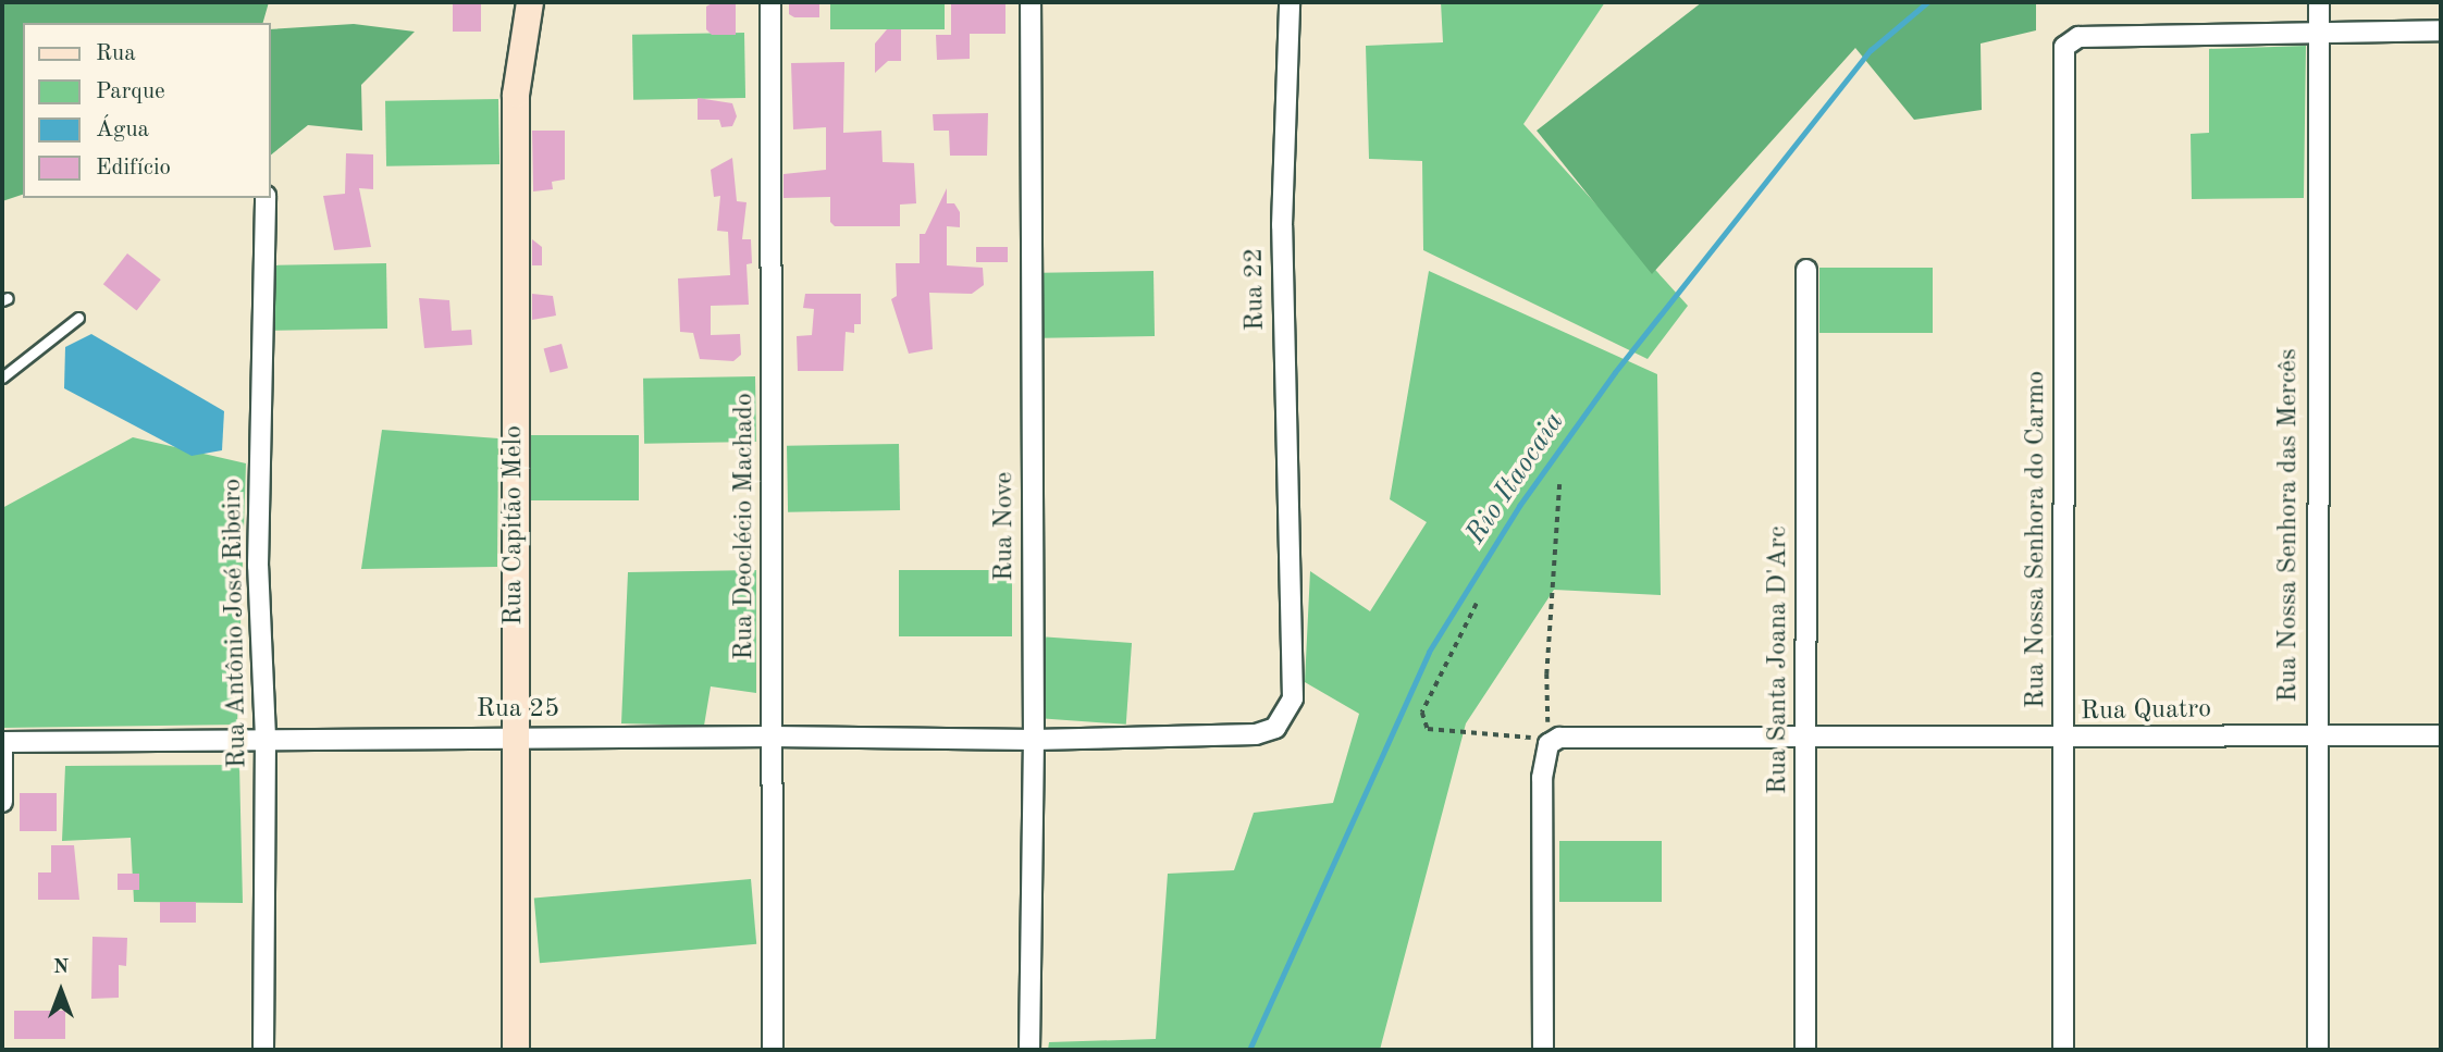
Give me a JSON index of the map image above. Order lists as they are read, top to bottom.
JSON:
{
  "streets": {
    "main road": ["Rua Capitão Melo"],
    "street": [
      "Rua 22",
      "Rua Nossa Senhora das Mercês",
      "Rua Deoclécio Machado",
      "Rua Nove",
      "Rua Nossa Senhora do Carmo",
      "Rua Antônio José Ribeiro",
      "Rua Santa Joana D'Arc",
      "Rua 25",
      "Rua Quatro"
    ]
  },
  "crossings": [
    ["Rua 22", "Rua Nove"],
    ["Rua 22", "Rua 25"],
    ["Rua Capitão Melo", "Rua 25"],
    ["Rua Nossa Senhora das Mercês", "Rua Nossa Senhora do Carmo"],
    ["Rua Nossa Senhora das Mercês", "Rua Quatro"],
    ["Rua Deoclécio Machado", "Rua 25"],
    ["Rua Nove", "Rua 25"],
    ["Rua Nossa Senhora do Carmo", "Rua Quatro"],
    ["Rua Antônio José Ribeiro", "Rua 25"],
    ["Rua Santa Joana D'Arc", "Rua Quatro"]
  ],
  "water": ["Rio Itaocaia"],
  "legend": [
    "Rua",
    "Parque",
    "Água",
    "Edifício"
  ],
  "north": "top"
}
